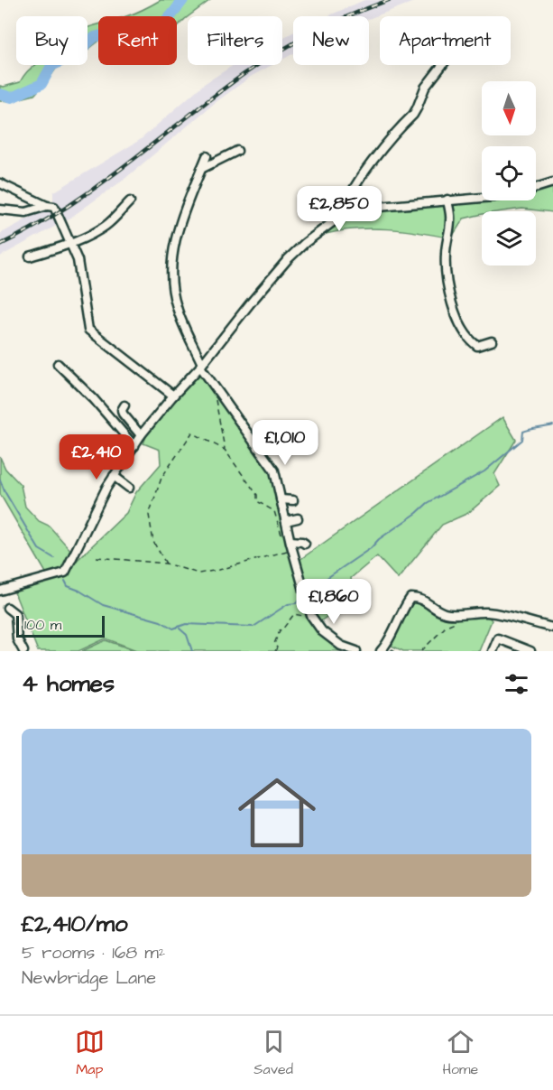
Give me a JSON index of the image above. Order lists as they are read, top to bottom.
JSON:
{
  "scale_bar": "100 m",
  "north": "bottom",
  "page": {
    "chip": [
      "Buy",
      "Rent",
      "Filters",
      "New",
      "Apartment"
    ],
    "price": [
      "£2,850",
      "£1,010",
      "£2,410",
      "£1,860"
    ],
    "scale": "100 m",
    "heading": "4 homes",
    "list": [
      {
        "name": "£2,410/mo",
        "note": "5 rooms · 168 m² · Newbridge Lane"
      }
    ],
    "tabs": ["Map", "Saved", "Home"]
  }
}
